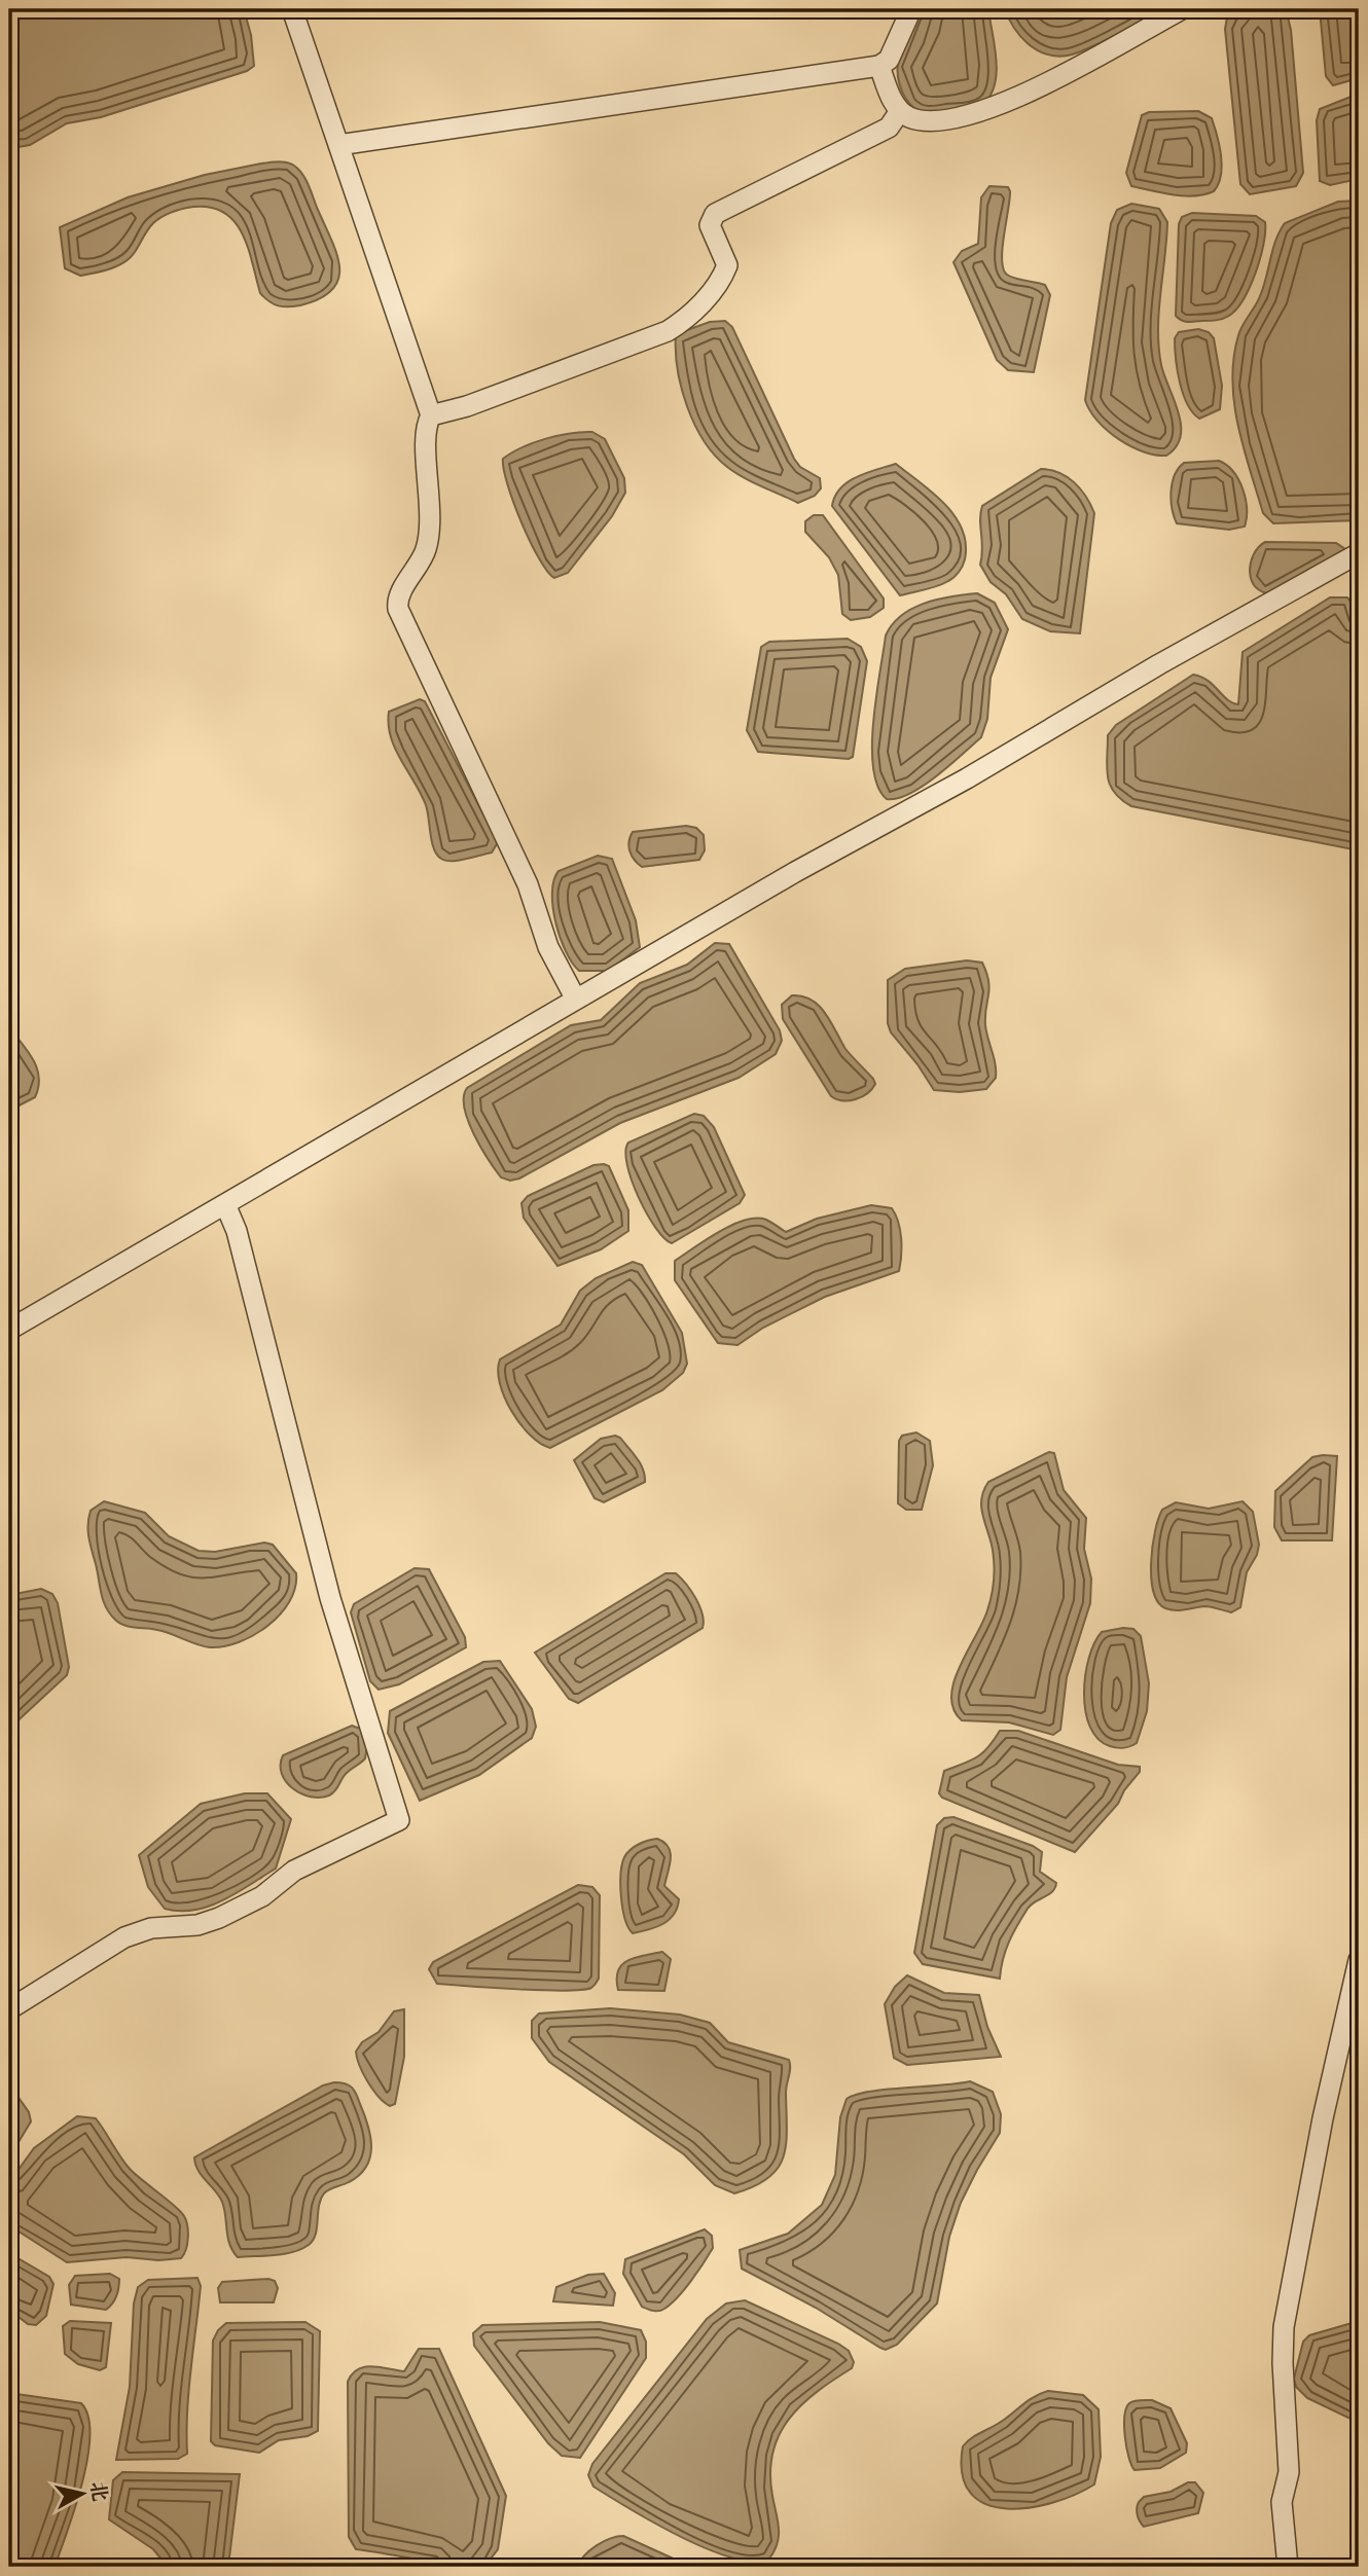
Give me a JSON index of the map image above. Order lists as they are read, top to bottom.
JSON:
{
  "north": "right"
}
